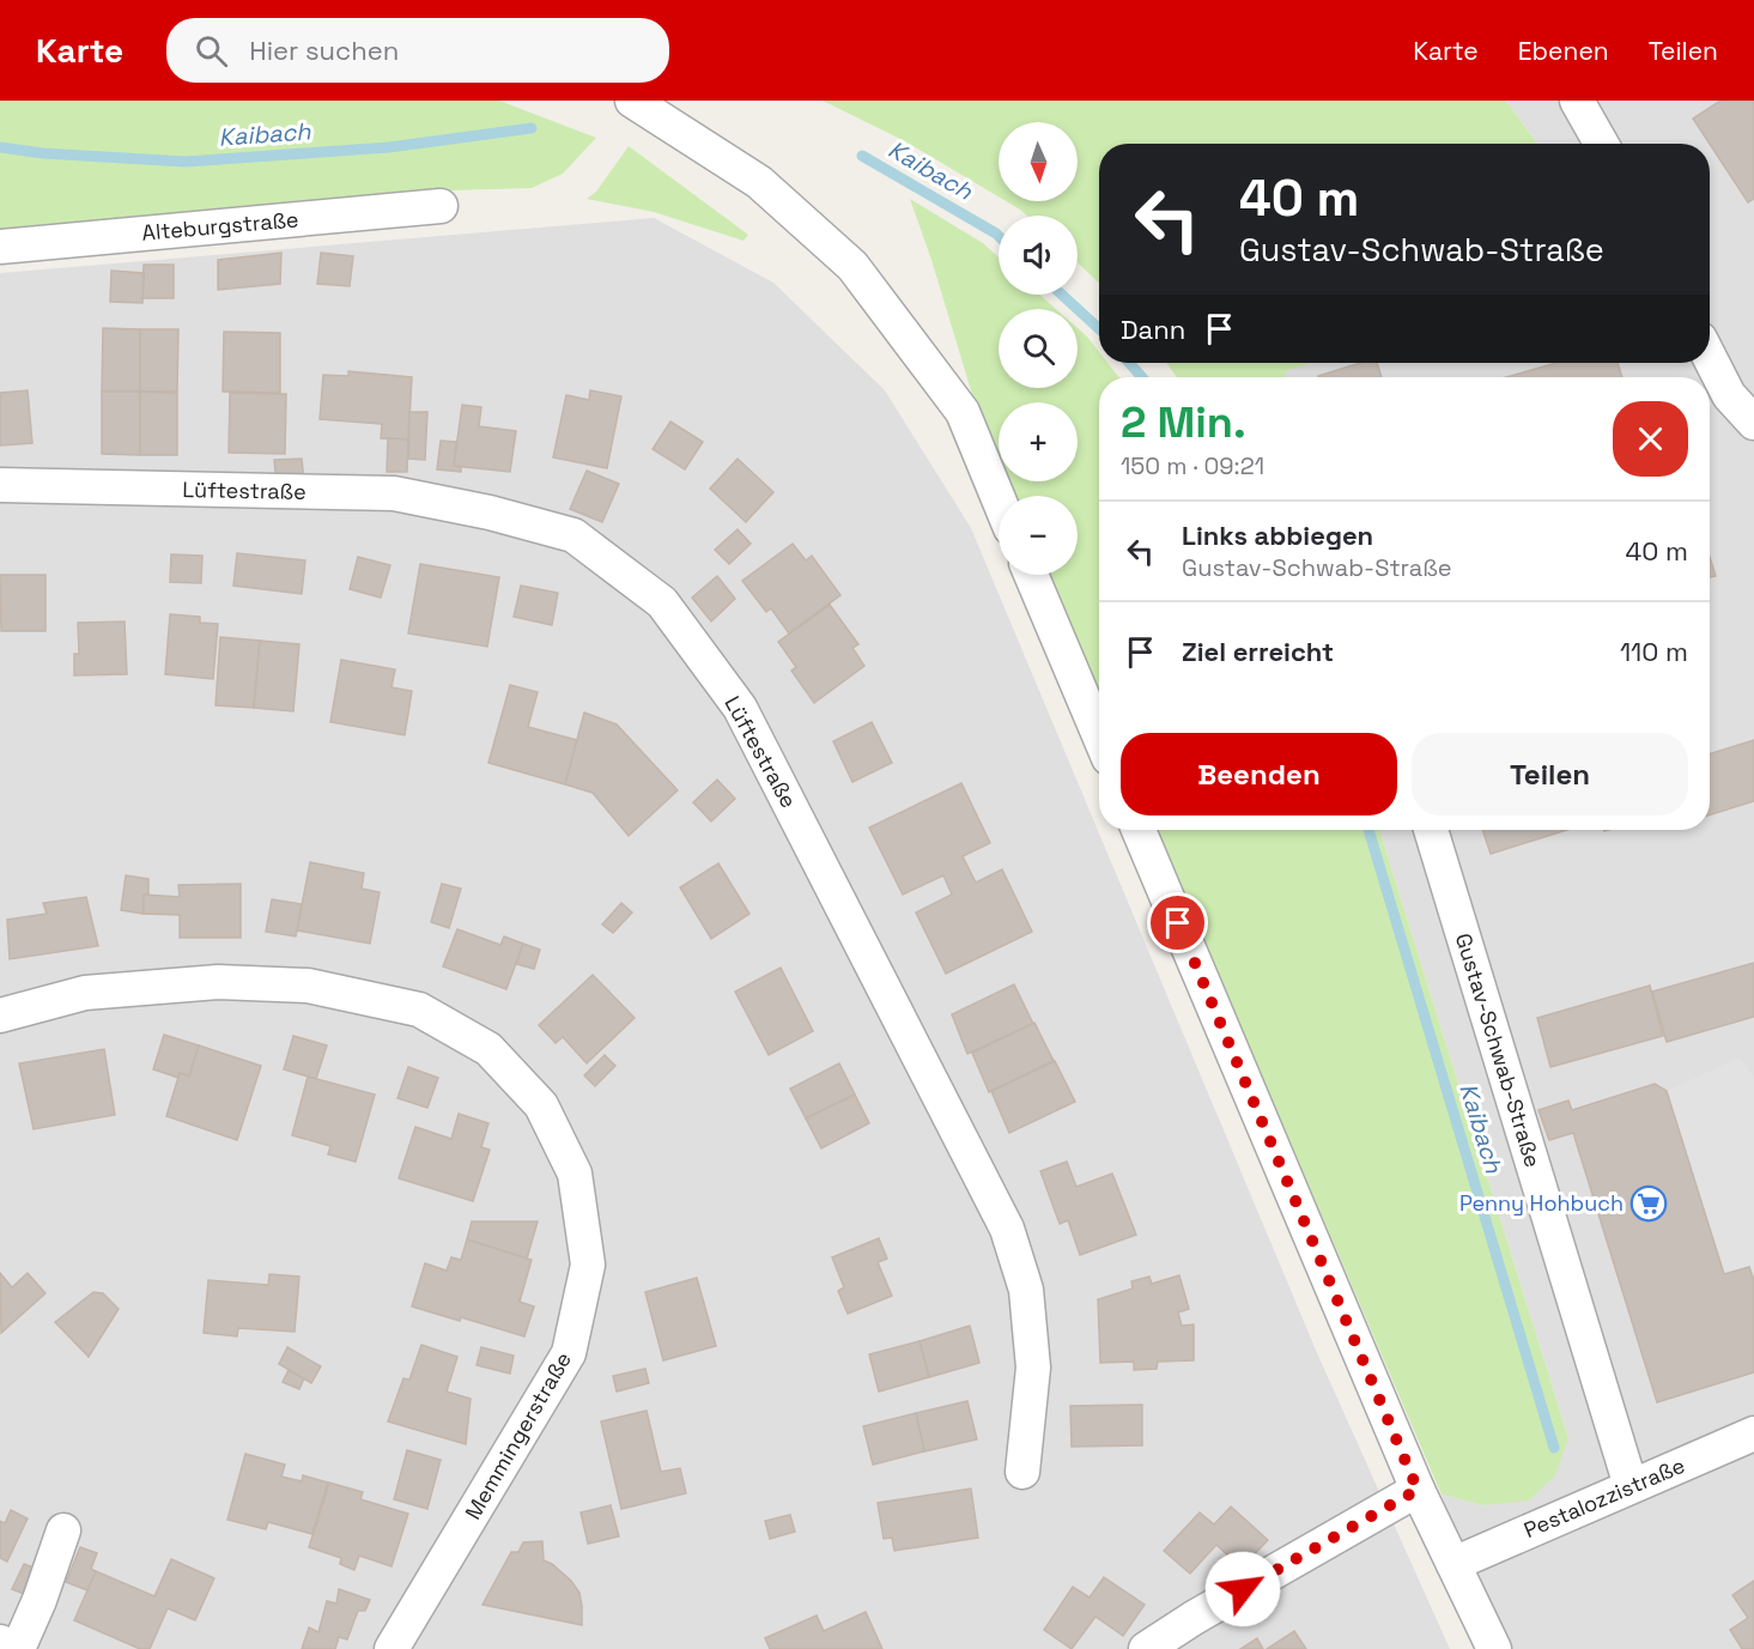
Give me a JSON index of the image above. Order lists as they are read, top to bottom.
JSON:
{
  "streets": {
    "street": [
      "Alteburgstraße",
      "Lüftestraße",
      "Gustav-Schwab-Straße",
      "Memmingerstraße",
      "Pestalozzistraße"
    ]
  },
  "crossings": [
    ["Gustav-Schwab-Straße", "Pestalozzistraße"]
  ],
  "water": ["Kaibach"],
  "places": {
    "supermarket": ["Penny Hohbuch"]
  },
  "north": "bottom",
  "page": {
    "header": "Karte",
    "search": "Hier suchen",
    "nav": ["Karte", "Ebenen", "Teilen"],
    "map_buttons": ["+", "−"],
    "turn": ["40 m", "Gustav-Schwab-Straße"],
    "then": "Dann",
    "heading": ["2 Min.", "150 m · 09:21"],
    "list": [
      {
        "name": "Links abbiegen",
        "note": "Gustav-Schwab-Straße",
        "value": "40 m"
      },
      {
        "name": "Ziel erreicht",
        "value": "110 m"
      }
    ],
    "buttons": ["Beenden", "Teilen"]
  }
}
